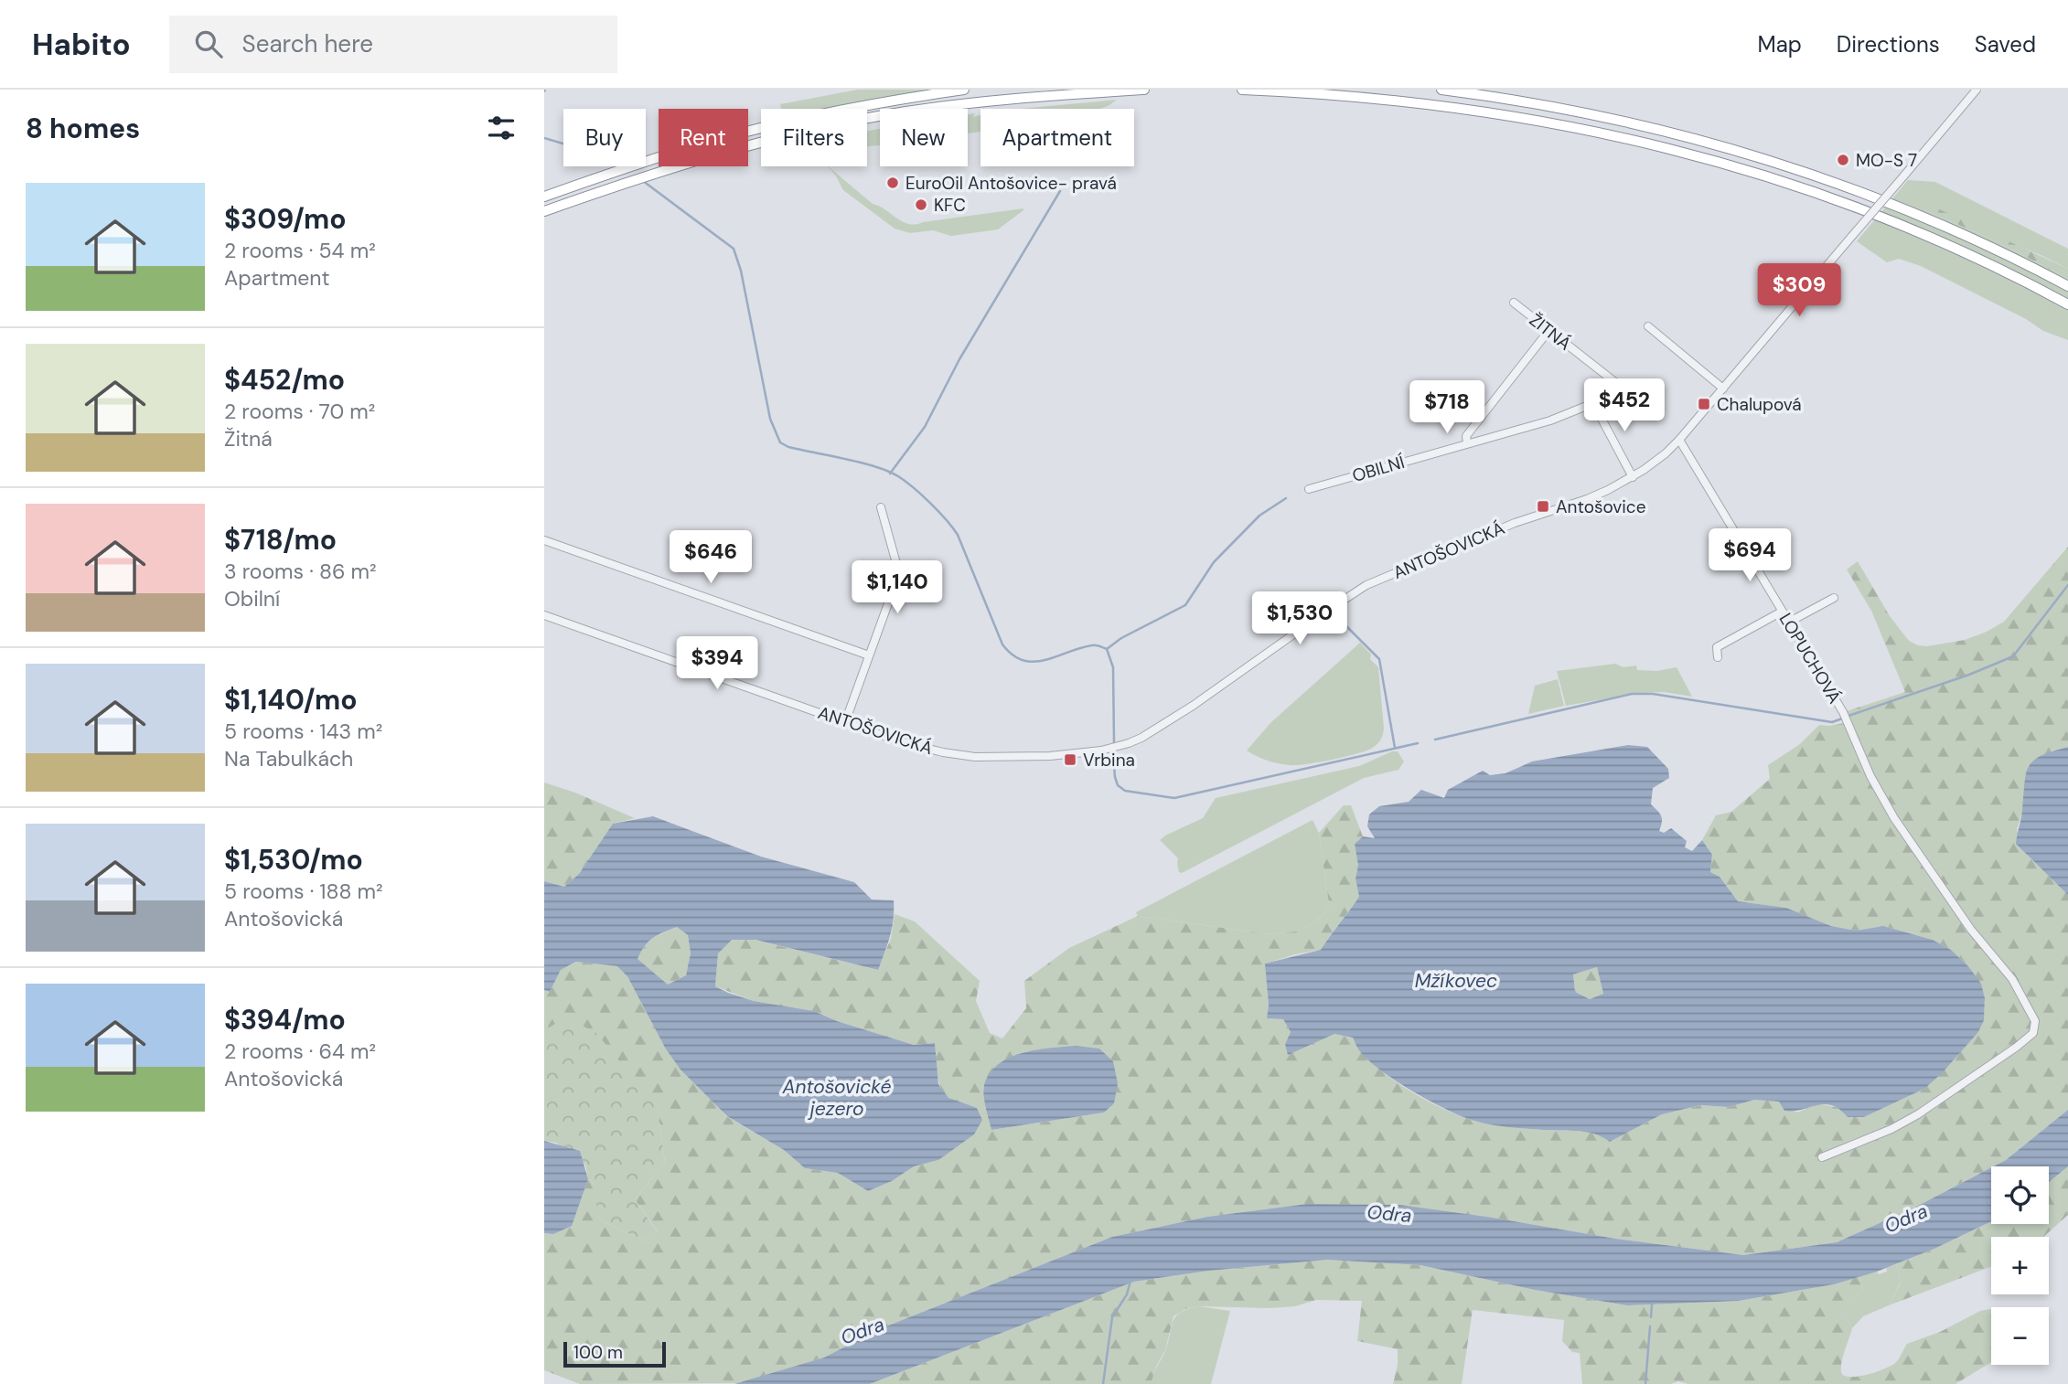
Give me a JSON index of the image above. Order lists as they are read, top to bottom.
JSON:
{
  "streets": {
    "street": [
      "ŽITNÁ",
      "OBILNÍ",
      "ANTOŠOVICKÁ",
      "LOPUCHOVÁ"
    ]
  },
  "crossings": [
    ["ŽITNÁ", "OBILNÍ"],
    ["ANTOŠOVICKÁ", "LOPUCHOVÁ"]
  ],
  "water": ["Mžíkovec", "Antošovické jezero", "Odra"],
  "places": {
    "other": ["MO-S 7", "EuroOil Antošovice- pravá", "KFC"],
    "transit": ["Chalupová", "Antošovice", "Vrbina"]
  },
  "scale_bar": "100 m",
  "page": {
    "header": "Habito",
    "search": "Search here",
    "nav": ["Map", "Directions", "Saved"],
    "heading": "8 homes",
    "chip": [
      "Buy",
      "Rent",
      "Filters",
      "New",
      "Apartment"
    ],
    "list": [
      {
        "name": "$309/mo",
        "note": "2 rooms · 54 m² · Apartment"
      },
      {
        "name": "$452/mo",
        "note": "2 rooms · 70 m² · Žitná"
      },
      {
        "name": "$718/mo",
        "note": "3 rooms · 86 m² · Obilní"
      },
      {
        "name": "$1,140/mo",
        "note": "5 rooms · 143 m² · Na Tabulkách"
      },
      {
        "name": "$1,530/mo",
        "note": "5 rooms · 188 m² · Antošovická"
      },
      {
        "name": "$394/mo",
        "note": "2 rooms · 64 m² · Antošovická"
      }
    ],
    "price": [
      "$309",
      "$452",
      "$718",
      "$694",
      "$646",
      "$1,140",
      "$1,530",
      "$394"
    ],
    "map_buttons": ["+", "−"],
    "scale": "100 m"
  }
}
